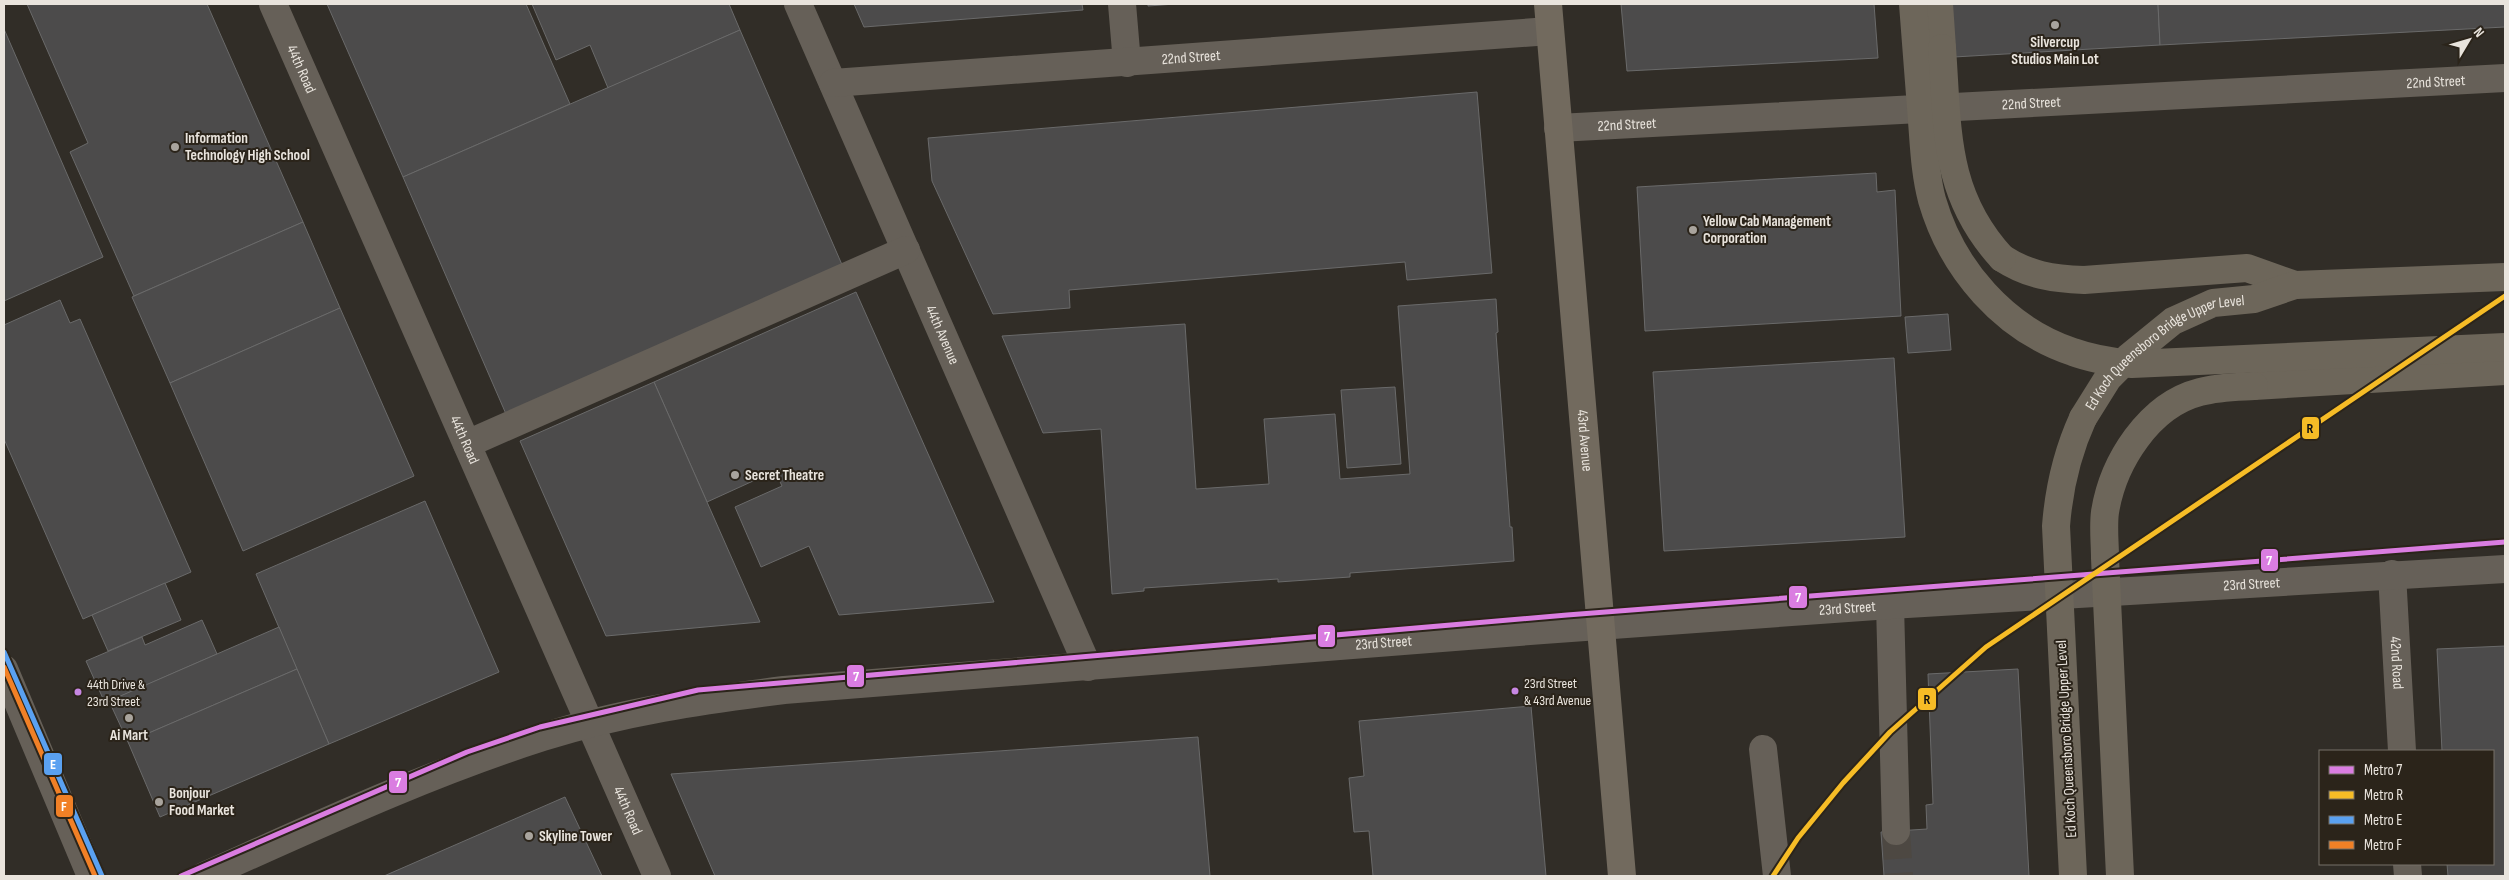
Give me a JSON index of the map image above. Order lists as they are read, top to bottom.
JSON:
{
  "streets": {
    "highway": ["Ed Koch Queensboro Bridge Upper Level"],
    "main road": ["43rd Avenue"],
    "street": [
      "22nd Street",
      "44th Road",
      "44th Avenue",
      "23rd Street",
      "42nd Road"
    ]
  },
  "crossings": [
    ["22nd Street", "44th Avenue"],
    ["22nd Street", "43rd Avenue"],
    ["44th Road", "23rd Street"],
    ["44th Avenue", "23rd Street"],
    ["43rd Avenue", "23rd Street"],
    ["23rd Street", "42nd Road"]
  ],
  "places": [
    "Silvercup Studios Main Lot",
    "Information Technology High School",
    "Yellow Cab Management Corporation",
    "Secret Theatre",
    "23rd Street & 43rd Avenue",
    "44th Drive & 23rd Street",
    "Ai Mart",
    "Bonjour Food Market",
    "Skyline Tower"
  ],
  "lines": [
    "metro line R",
    "metro line 7",
    "metro line E",
    "metro line F"
  ],
  "legend": [
    "Metro 7",
    "Metro R",
    "Metro E",
    "Metro F"
  ],
  "north": "top right"
}
